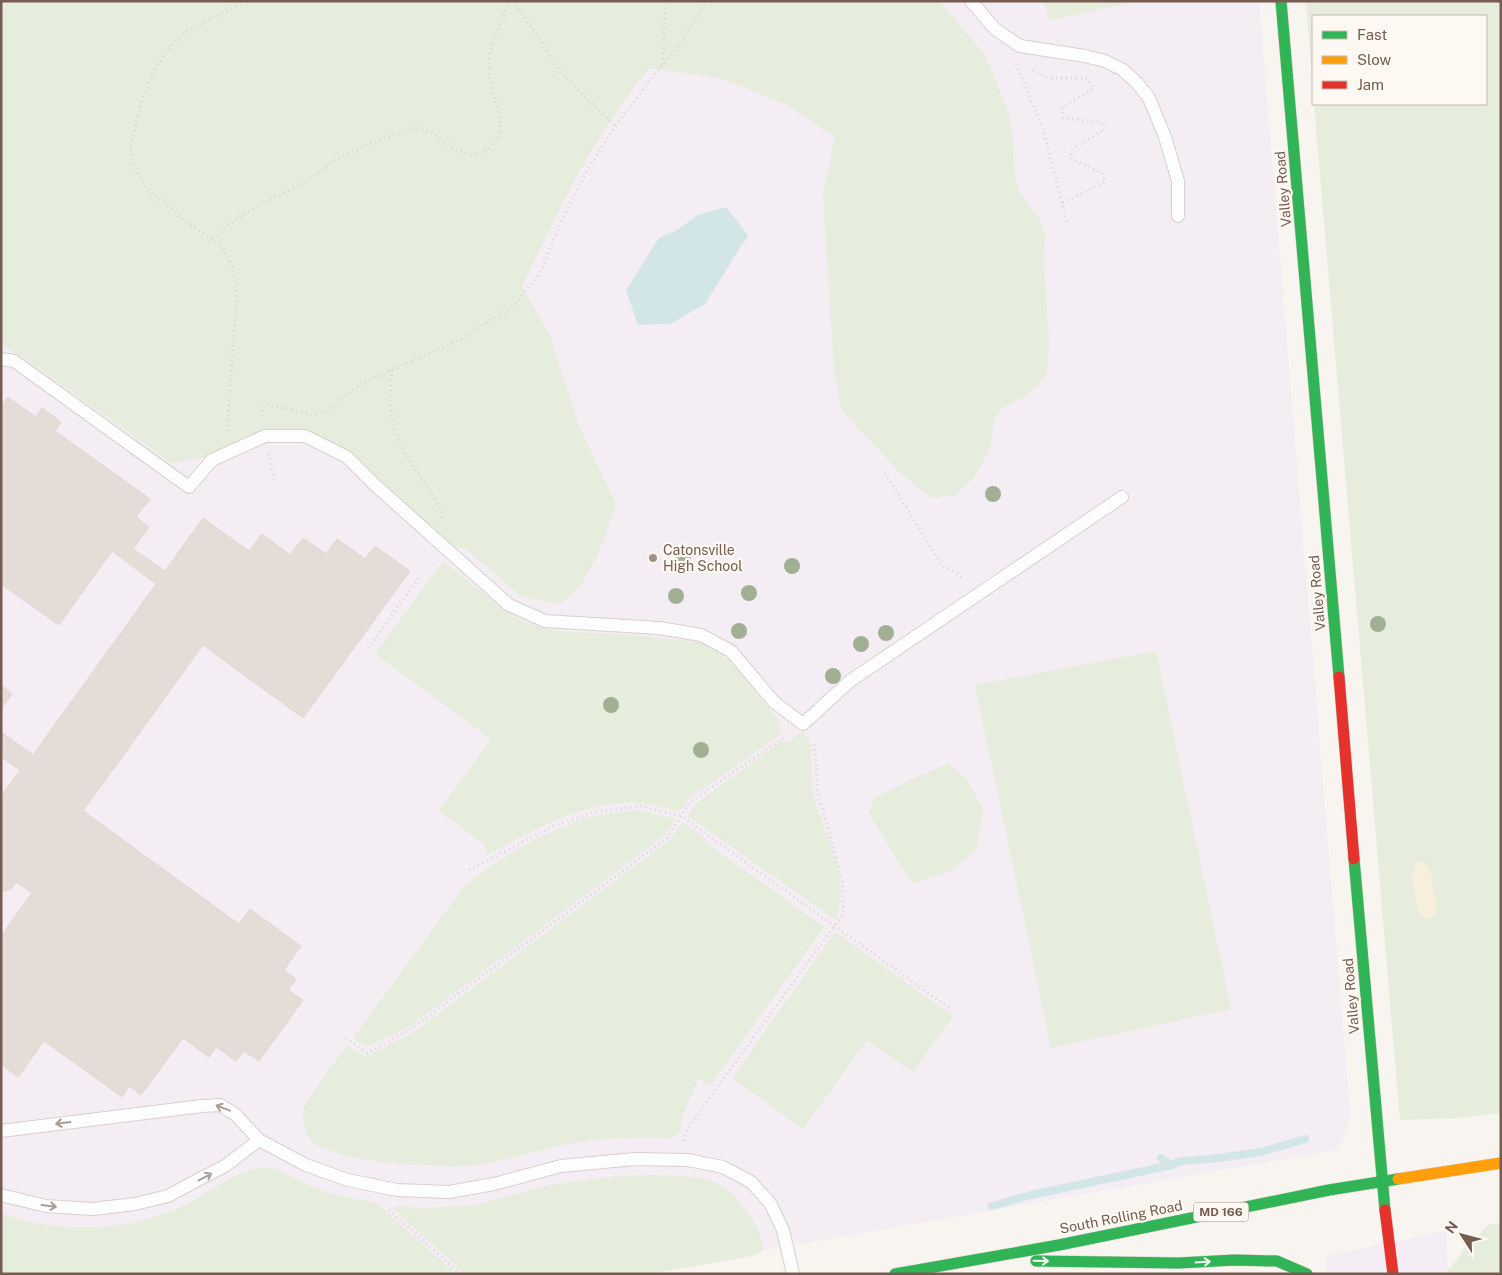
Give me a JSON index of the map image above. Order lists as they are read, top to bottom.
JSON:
{
  "streets": {
    "street": ["Valley Road", "MD 166", "South Rolling Road"]
  },
  "crossings": [
    ["Valley Road", "South Rolling Road"]
  ],
  "places": ["Catonsville High School"],
  "legend": ["Fast", "Slow", "Jam"],
  "north": "top left"
}
